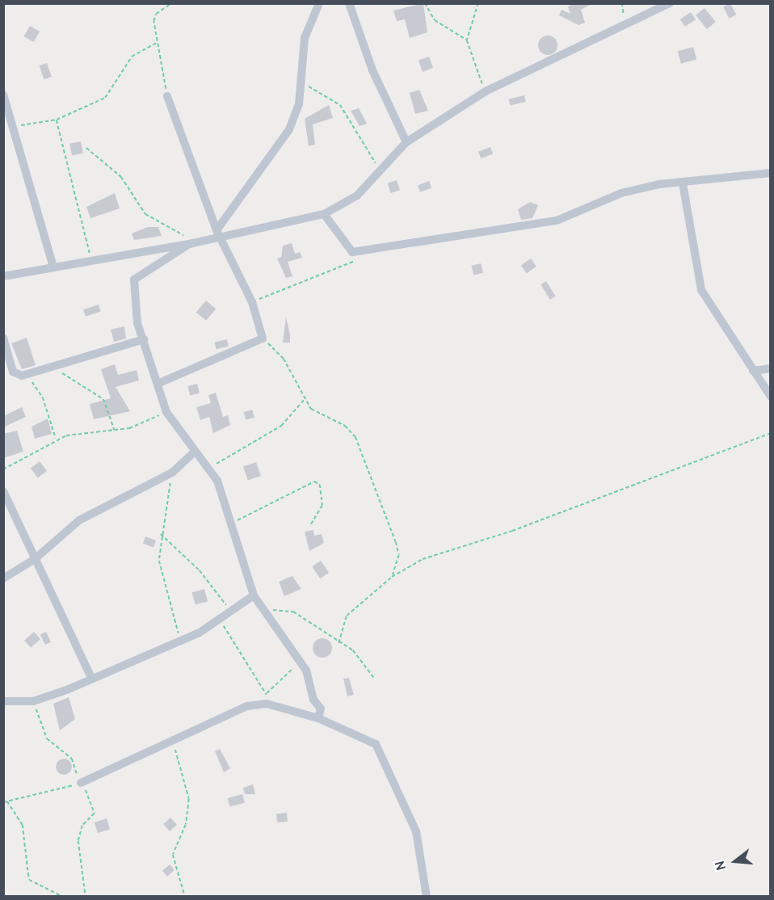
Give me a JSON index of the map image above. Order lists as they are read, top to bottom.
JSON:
{
  "north": "left"
}
